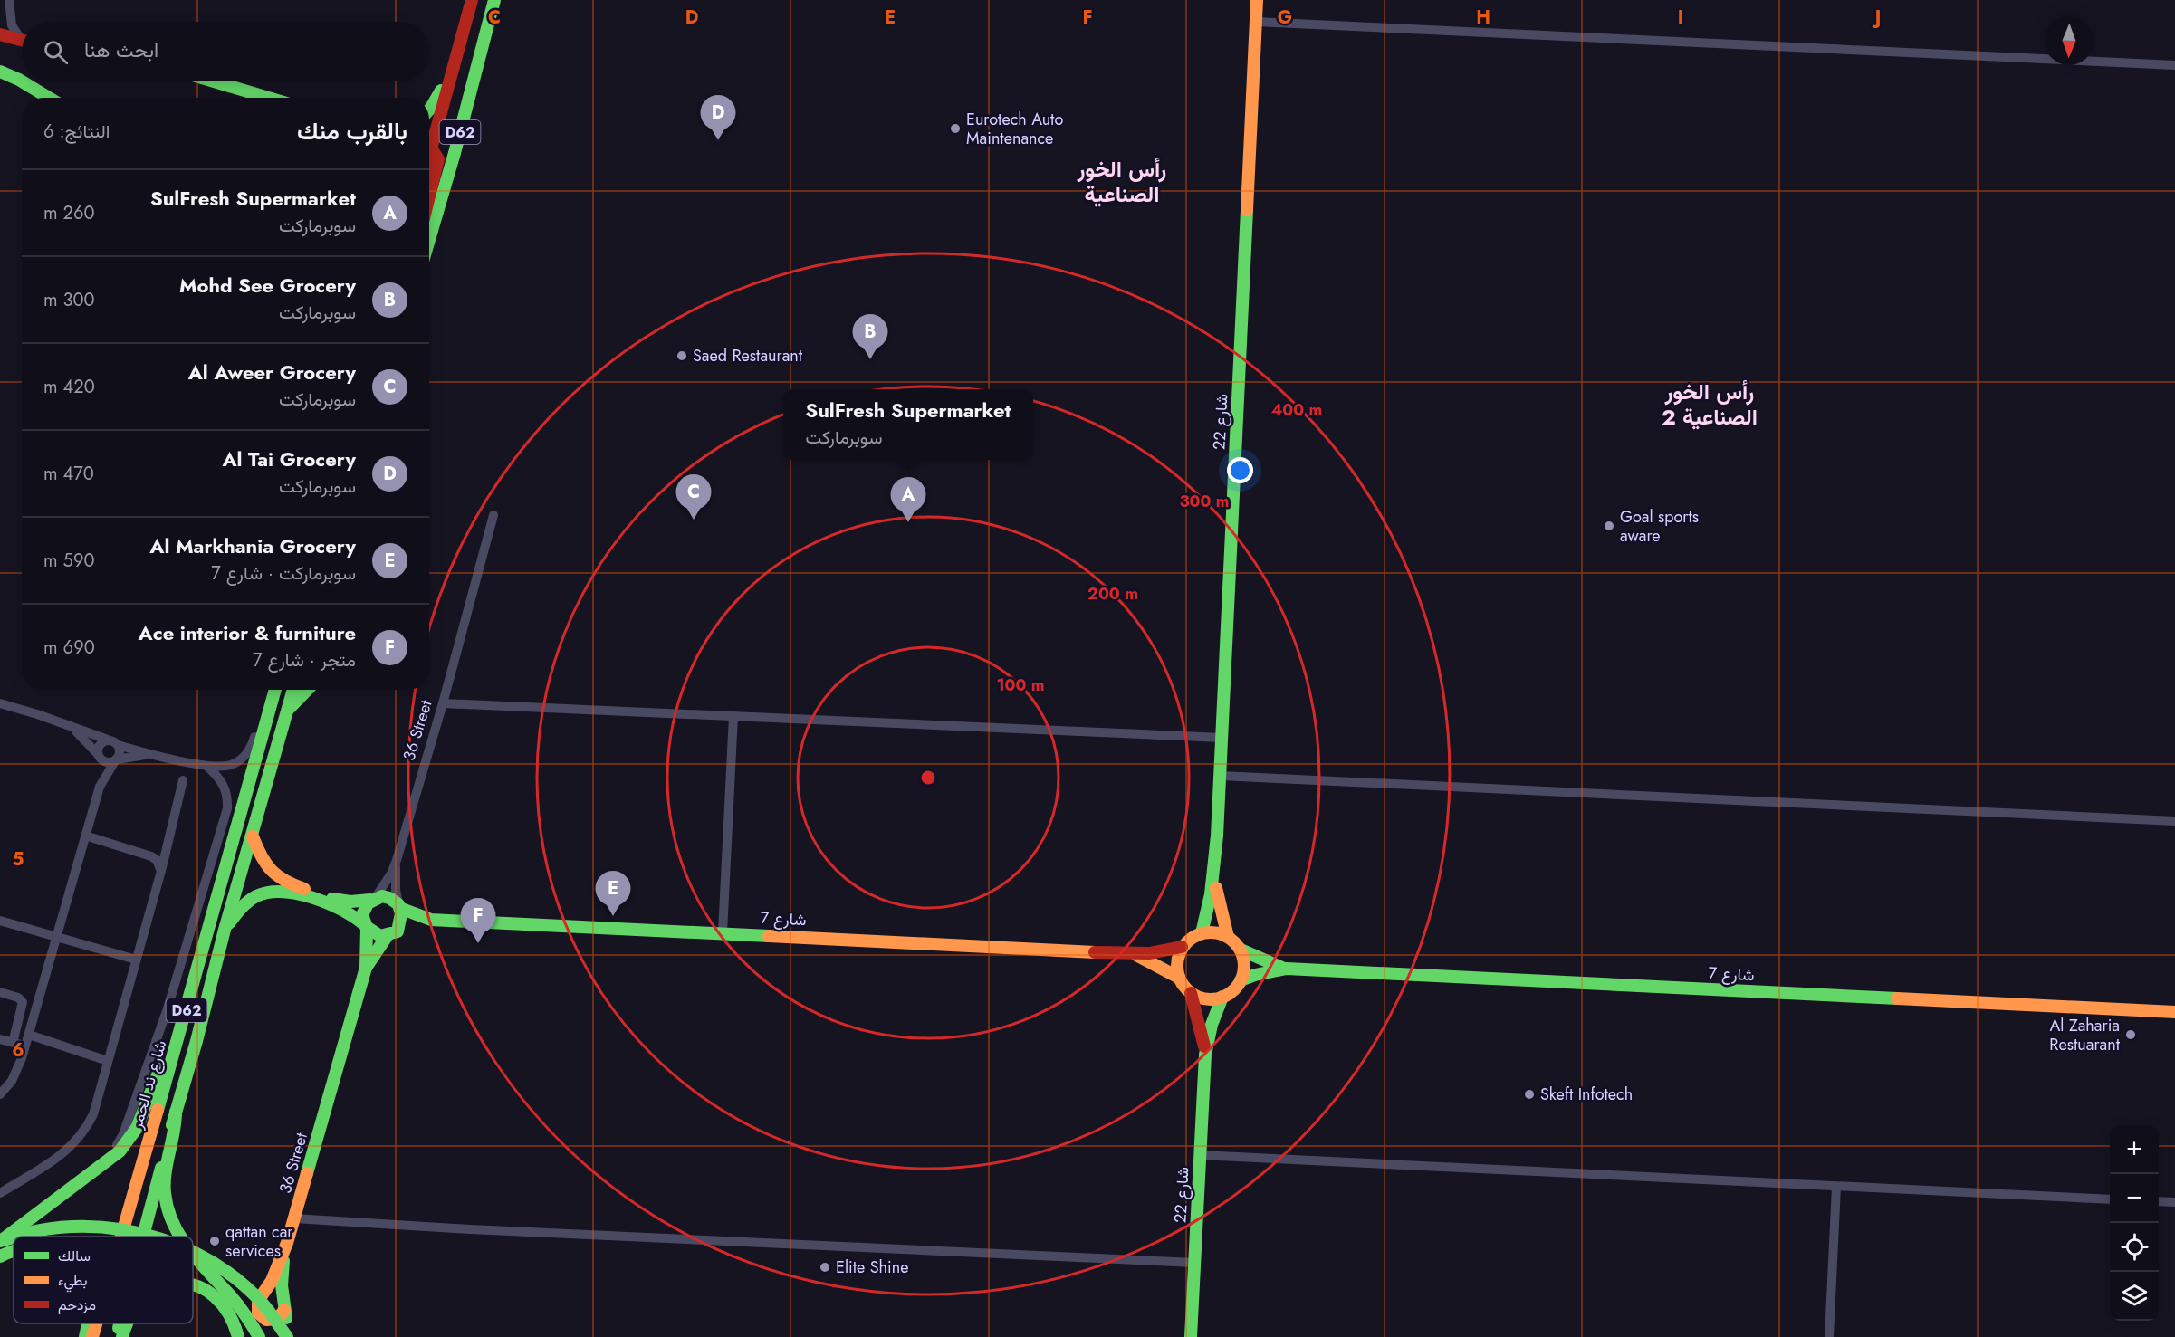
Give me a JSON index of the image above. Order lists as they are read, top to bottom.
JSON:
{
  "streets": {
    "main road": [
      "D62",
      "شارع 22",
      "36 Street",
      "شارع 7",
      "شارع ند الحمر"
    ]
  },
  "crossings": [
    ["شارع 22", "شارع 7"],
    ["36 Street", "شارع 7"]
  ],
  "districts": ["رأس الخور الصناعية", "رأس الخور الصناعية 2"],
  "places": [
    "Eurotech Auto Maintenance",
    "Saed Restaurant",
    "Goal sports aware",
    "Al Zaharia Restuarant",
    "Skeft Infotech",
    "qattan car services",
    "Elite Shine"
  ],
  "legend": ["سالك", "بطيء", "مزدحم"],
  "north": "bottom",
  "page": {
    "search": "ابحث هنا",
    "pins": [
      "D",
      "B",
      "C",
      "A",
      "E",
      "F"
    ],
    "heading": ["بالقرب منك", "النتائج: 6"],
    "list": [
      {
        "mark": "A",
        "name": "SulFresh Supermarket",
        "note": "سوبرماركت",
        "value": "260 m"
      },
      {
        "mark": "B",
        "name": "Mohd See Grocery",
        "note": "سوبرماركت",
        "value": "300 m"
      },
      {
        "mark": "C",
        "name": "Al Aweer Grocery",
        "note": "سوبرماركت",
        "value": "420 m"
      },
      {
        "mark": "D",
        "name": "Al Tai Grocery",
        "note": "سوبرماركت",
        "value": "470 m"
      },
      {
        "mark": "E",
        "name": "Al Markhania Grocery",
        "note": "سوبرماركت · شارع 7",
        "value": "590 m"
      },
      {
        "mark": "F",
        "name": "Ace interior & furniture",
        "note": "متجر · شارع 7",
        "value": "690 m"
      }
    ],
    "popup": ["SulFresh Supermarket", "سوبرماركت"],
    "map_buttons": ["+", "−"]
  },
  "grid": {
    "columns": [
      "C",
      "D",
      "E",
      "F",
      "G",
      "H",
      "I",
      "J"
    ],
    "rows": ["5", "6"]
  },
  "rings": [
    "400 m",
    "300 m",
    "200 m",
    "100 m"
  ]
}
